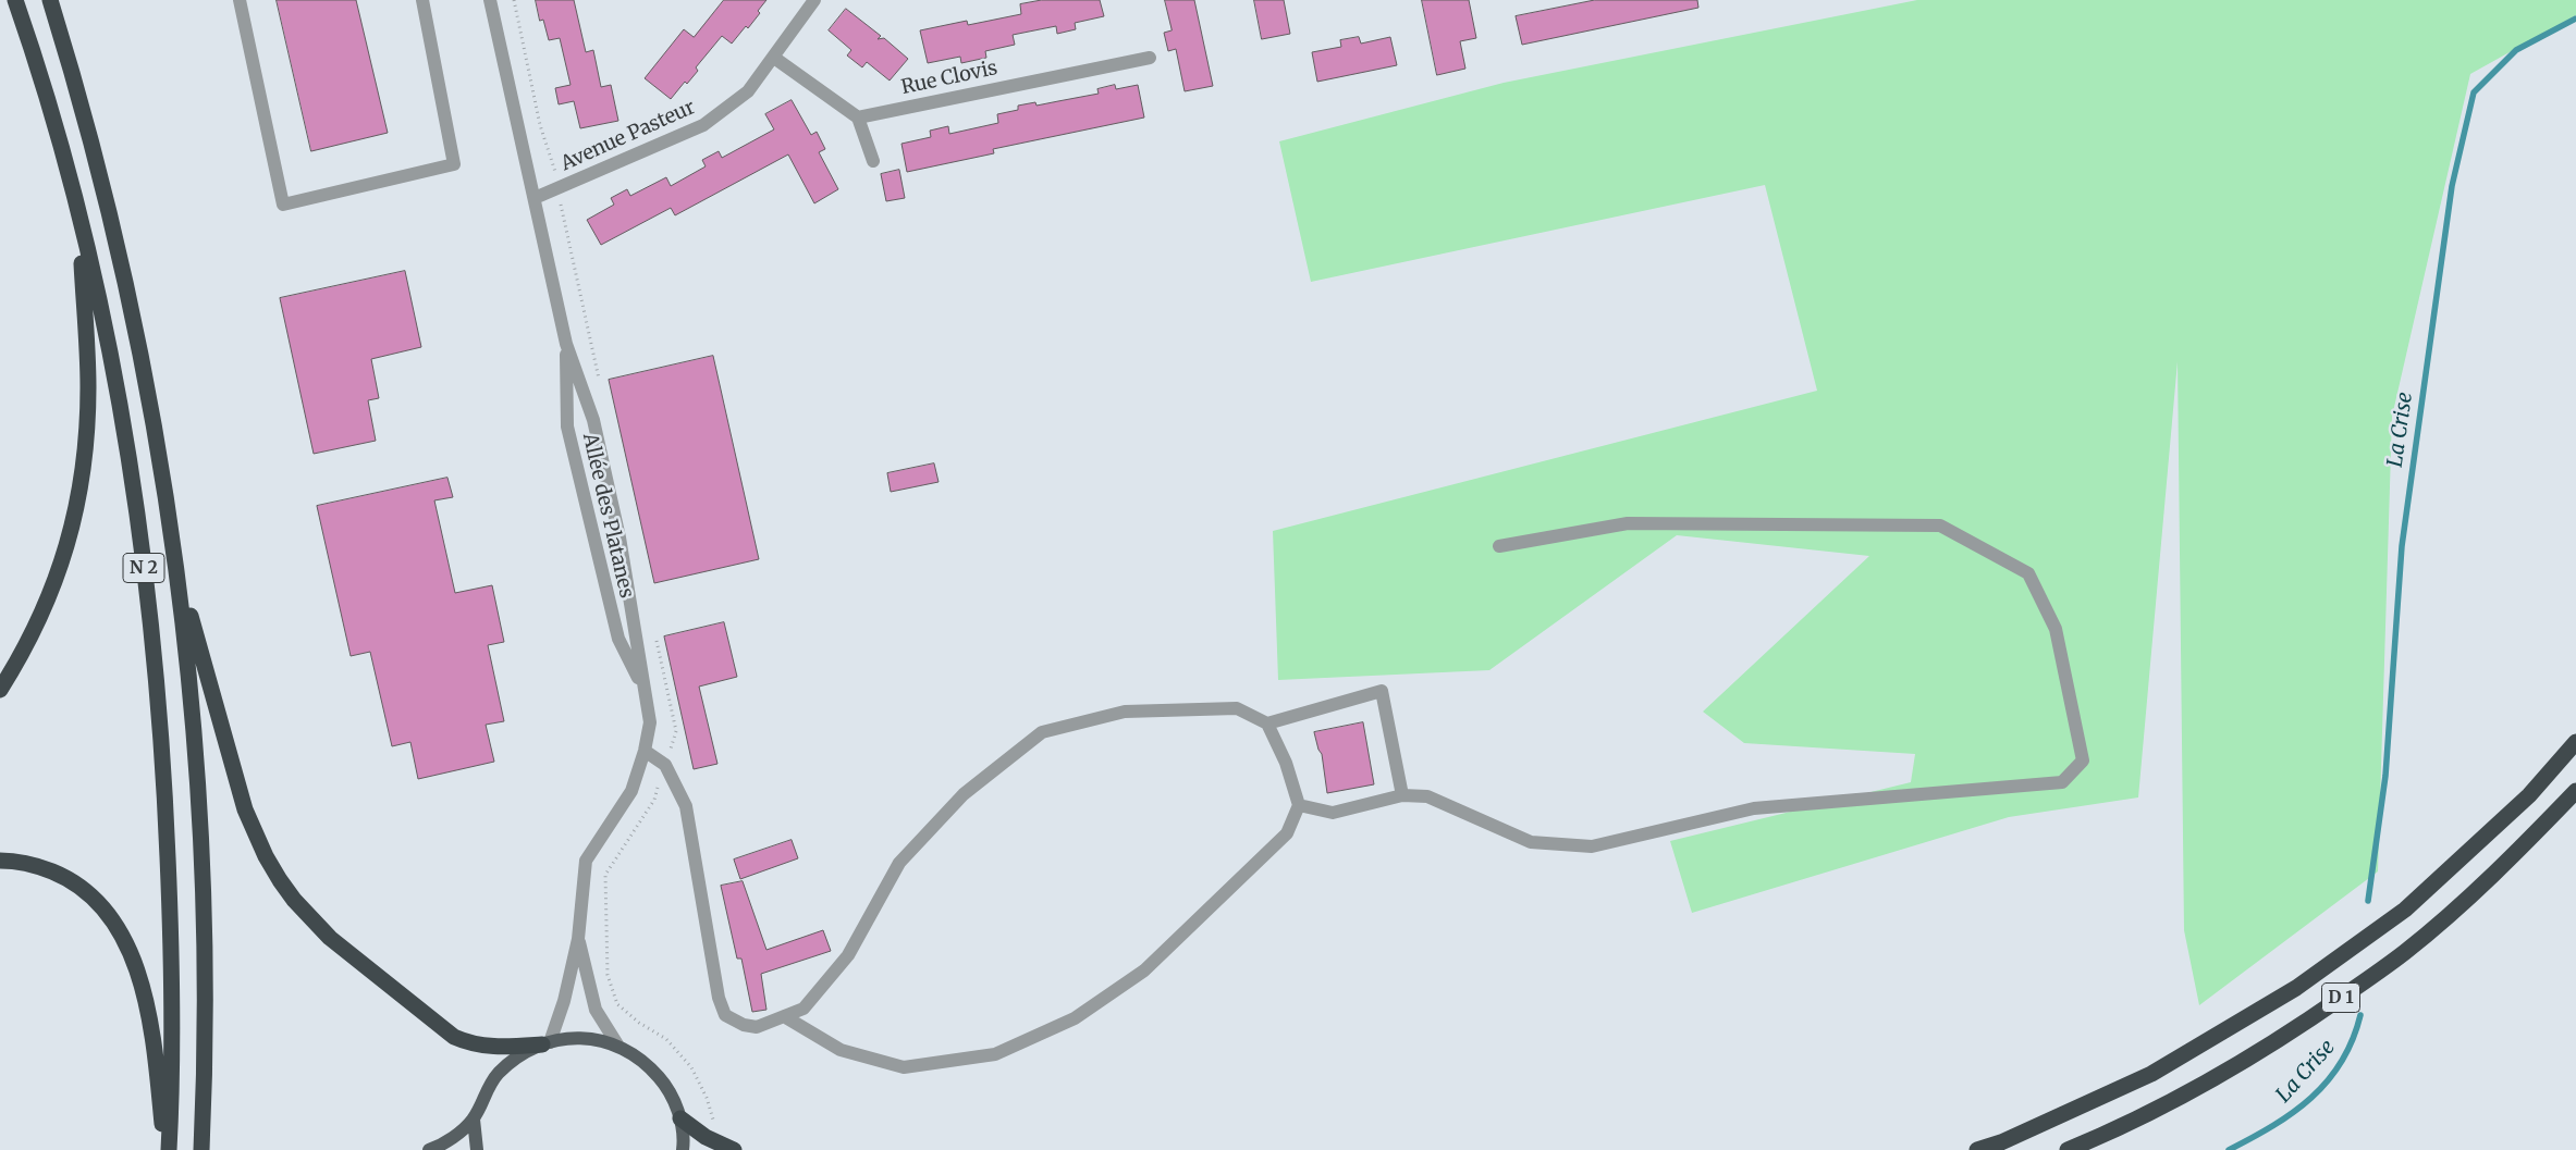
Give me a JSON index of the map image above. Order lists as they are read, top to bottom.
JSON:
{
  "streets": {
    "highway": ["N 2", "D 1"],
    "street": ["Rue Clovis", "Avenue Pasteur", "Allée des Platanes"]
  },
  "crossings": [
    ["Avenue Pasteur", "Allée des Platanes"]
  ],
  "water": ["La Crise"]
}
